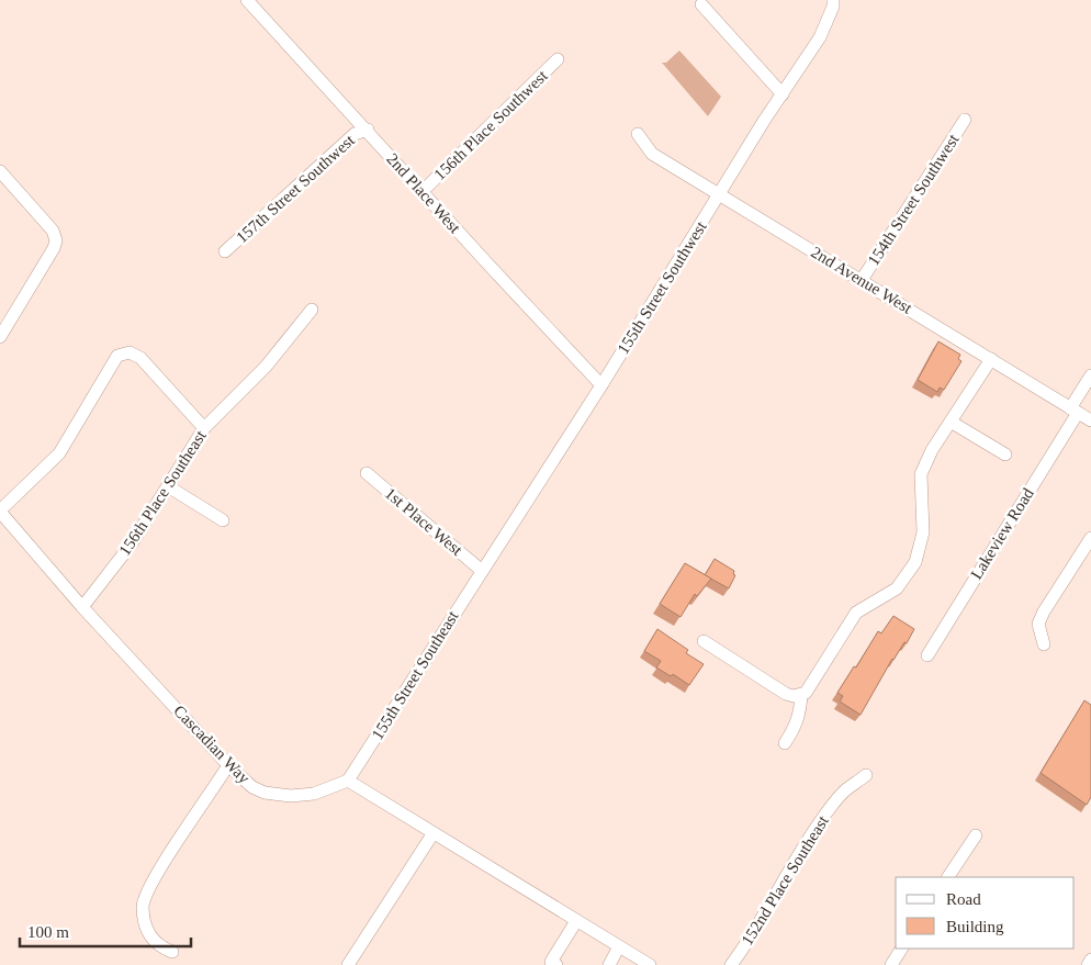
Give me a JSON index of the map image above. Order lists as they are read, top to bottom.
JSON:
{
  "streets": {
    "street": [
      "156th Place Southwest",
      "157th Street Southwest",
      "2nd Place West",
      "154th Street Southwest",
      "2nd Avenue West",
      "155th Street Southwest",
      "156th Place Southeast",
      "1st Place West",
      "Lakeview Road",
      "155th Street Southeast",
      "Cascadian Way",
      "152nd Place Southeast"
    ]
  },
  "crossings": [
    ["156th Place Southwest", "2nd Place West"],
    ["157th Street Southwest", "2nd Place West"],
    ["2nd Place West", "155th Street Southwest"],
    ["154th Street Southwest", "2nd Avenue West"],
    ["2nd Avenue West", "155th Street Southwest"],
    ["2nd Avenue West", "Lakeview Road"],
    ["155th Street Southwest", "1st Place West"],
    ["155th Street Southwest", "155th Street Southeast"],
    ["156th Place Southeast", "Cascadian Way"],
    ["1st Place West", "155th Street Southeast"],
    ["155th Street Southeast", "Cascadian Way"]
  ],
  "legend": ["Road", "Building"],
  "scale_bar": "100 m"
}
